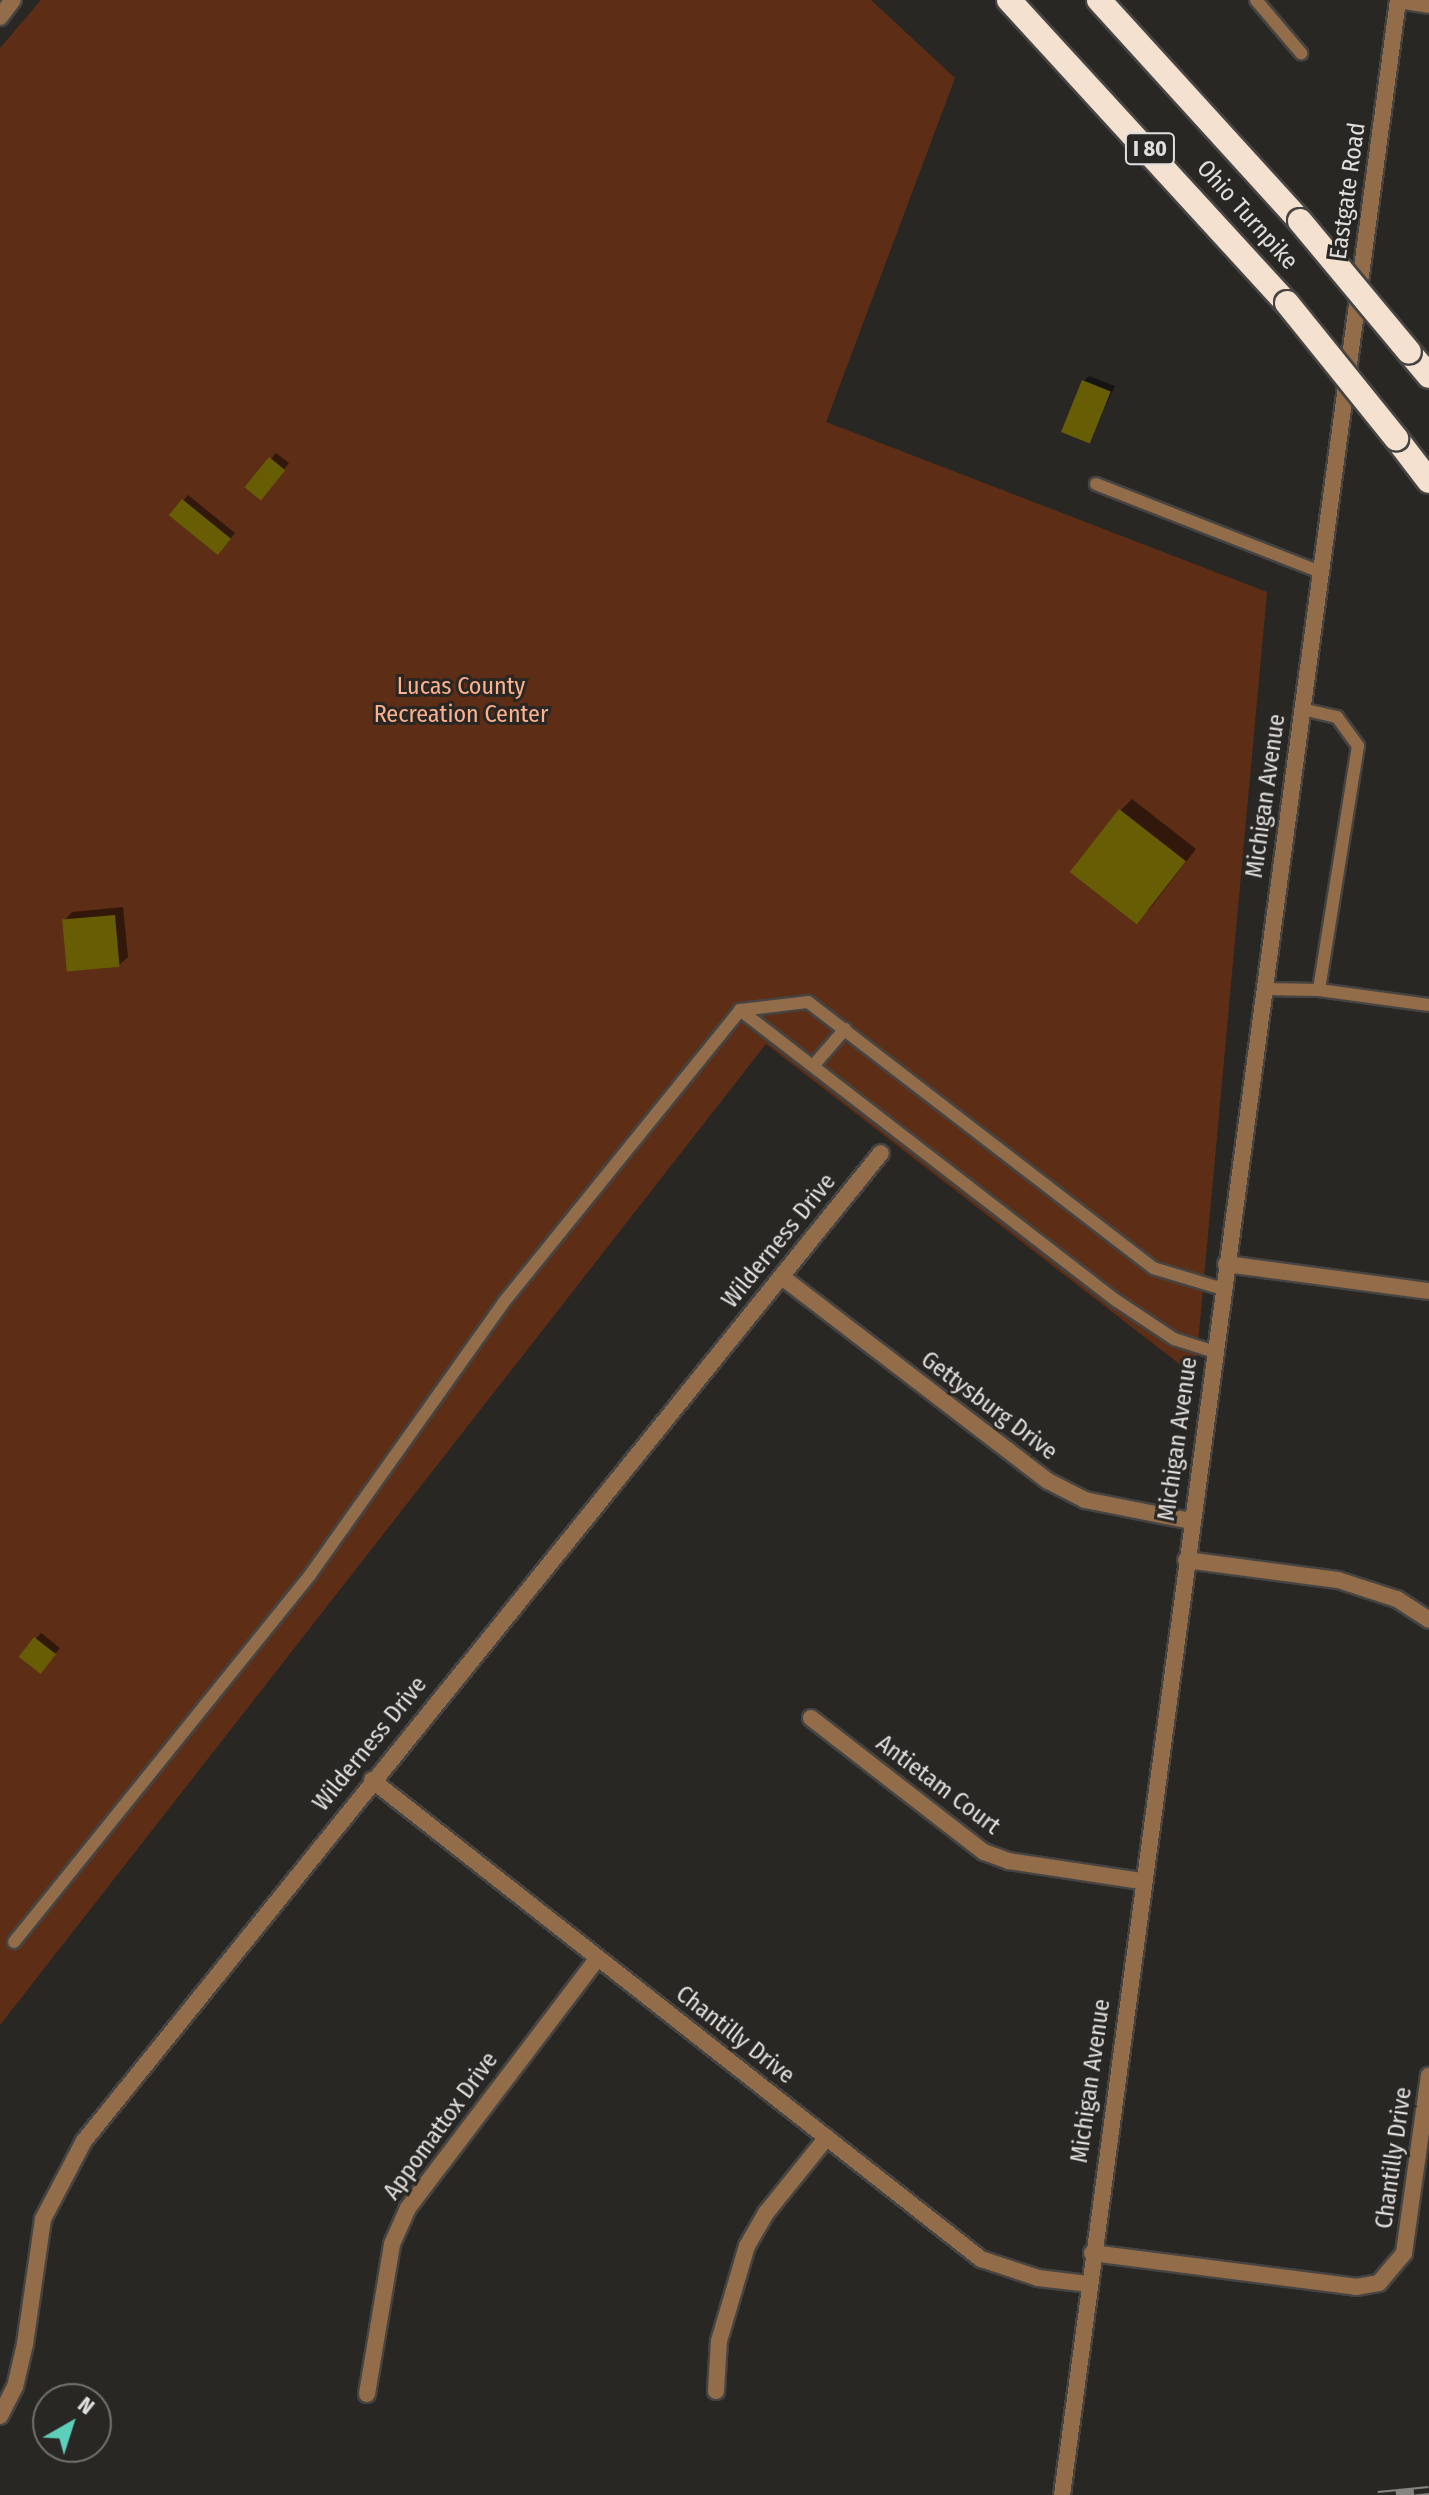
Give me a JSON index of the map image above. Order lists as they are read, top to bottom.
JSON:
{
  "streets": {
    "highway": ["I 80", "Ohio Turnpike"],
    "street": [
      "Eastgate Road",
      "Michigan Avenue",
      "Wilderness Drive",
      "Gettysburg Drive",
      "Antietam Court",
      "Chantilly Drive",
      "Appomattox Drive"
    ]
  },
  "crossings": [
    ["Eastgate Road", "Michigan Avenue"],
    ["Michigan Avenue", "Gettysburg Drive"],
    ["Michigan Avenue", "Antietam Court"],
    ["Michigan Avenue", "Chantilly Drive"],
    ["Wilderness Drive", "Gettysburg Drive"],
    ["Wilderness Drive", "Chantilly Drive"],
    ["Chantilly Drive", "Appomattox Drive"]
  ],
  "parks": ["Lucas County Recreation Center"],
  "north": "top right"
}
